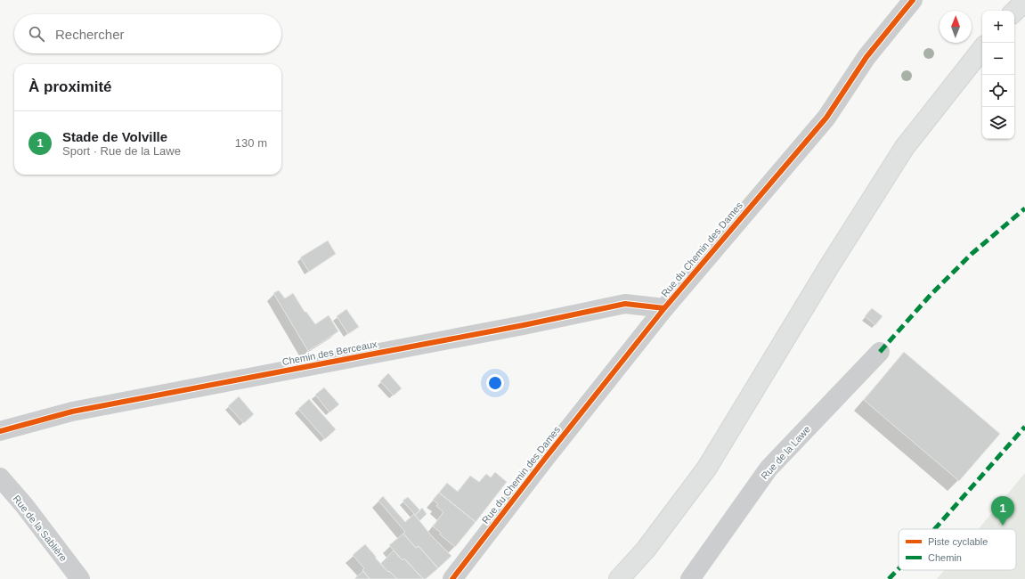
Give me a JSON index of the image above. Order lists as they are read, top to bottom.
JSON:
{
  "streets": {
    "street": [
      "Rue du Chemin des Dames",
      "Chemin des Berceaux",
      "Rue de la Lawe",
      "Rue de la Sablière"
    ]
  },
  "crossings": [
    ["Rue du Chemin des Dames", "Chemin des Berceaux"]
  ],
  "legend": ["Piste cyclable", "Chemin"],
  "north": "top",
  "page": {
    "map_buttons": ["+", "−"],
    "search": "Rechercher",
    "heading": "À proximité",
    "list": [
      {
        "mark": "1",
        "name": "Stade de Volville",
        "note": "Sport · Rue de la Lawe",
        "value": "130 m"
      }
    ],
    "pins": "1"
  }
}
